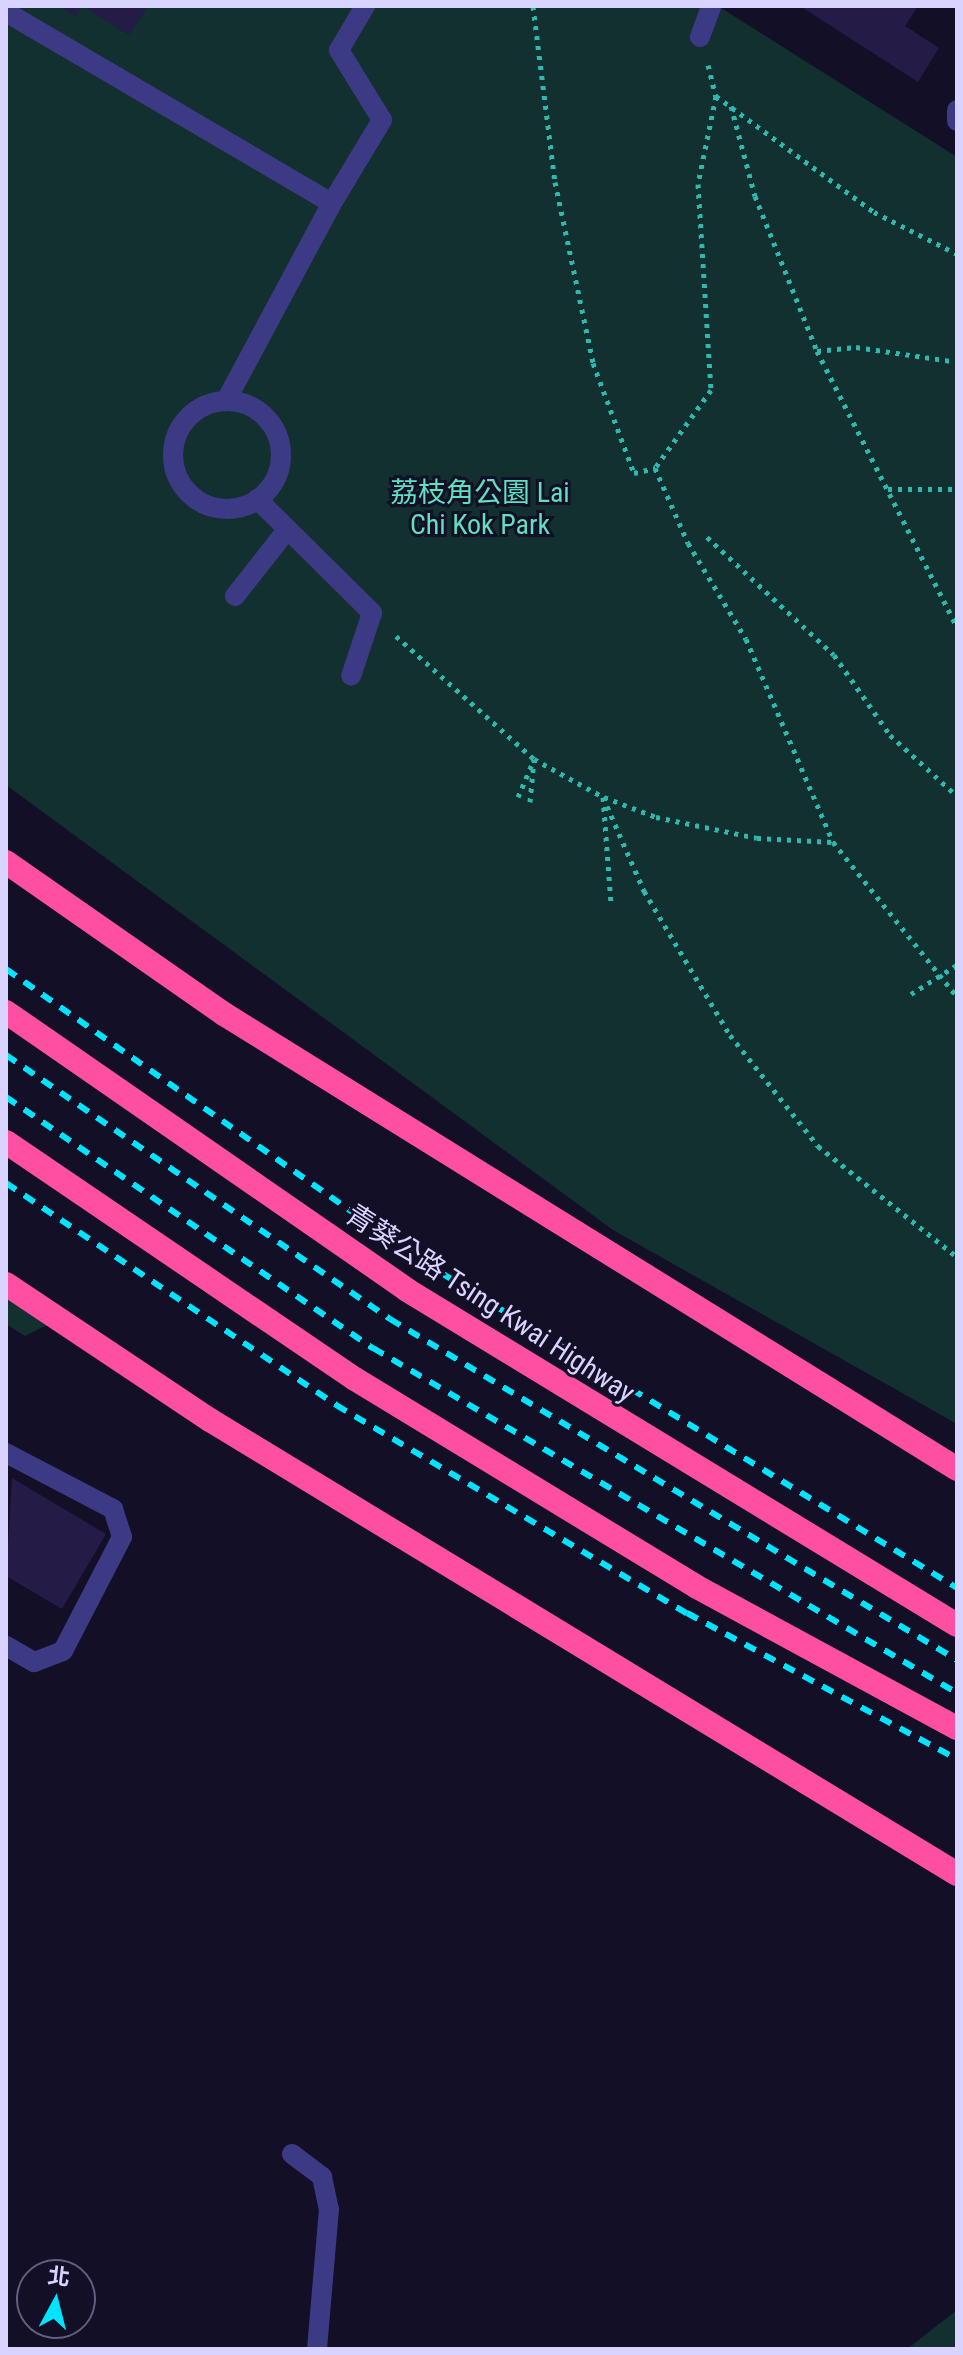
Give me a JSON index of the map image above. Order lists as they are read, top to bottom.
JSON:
{
  "streets": {
    "highway": ["青葵公路 Tsing Kwai Highway"]
  },
  "parks": ["荔枝角公園 Lai Chi Kok Park"],
  "north": "top"
}
